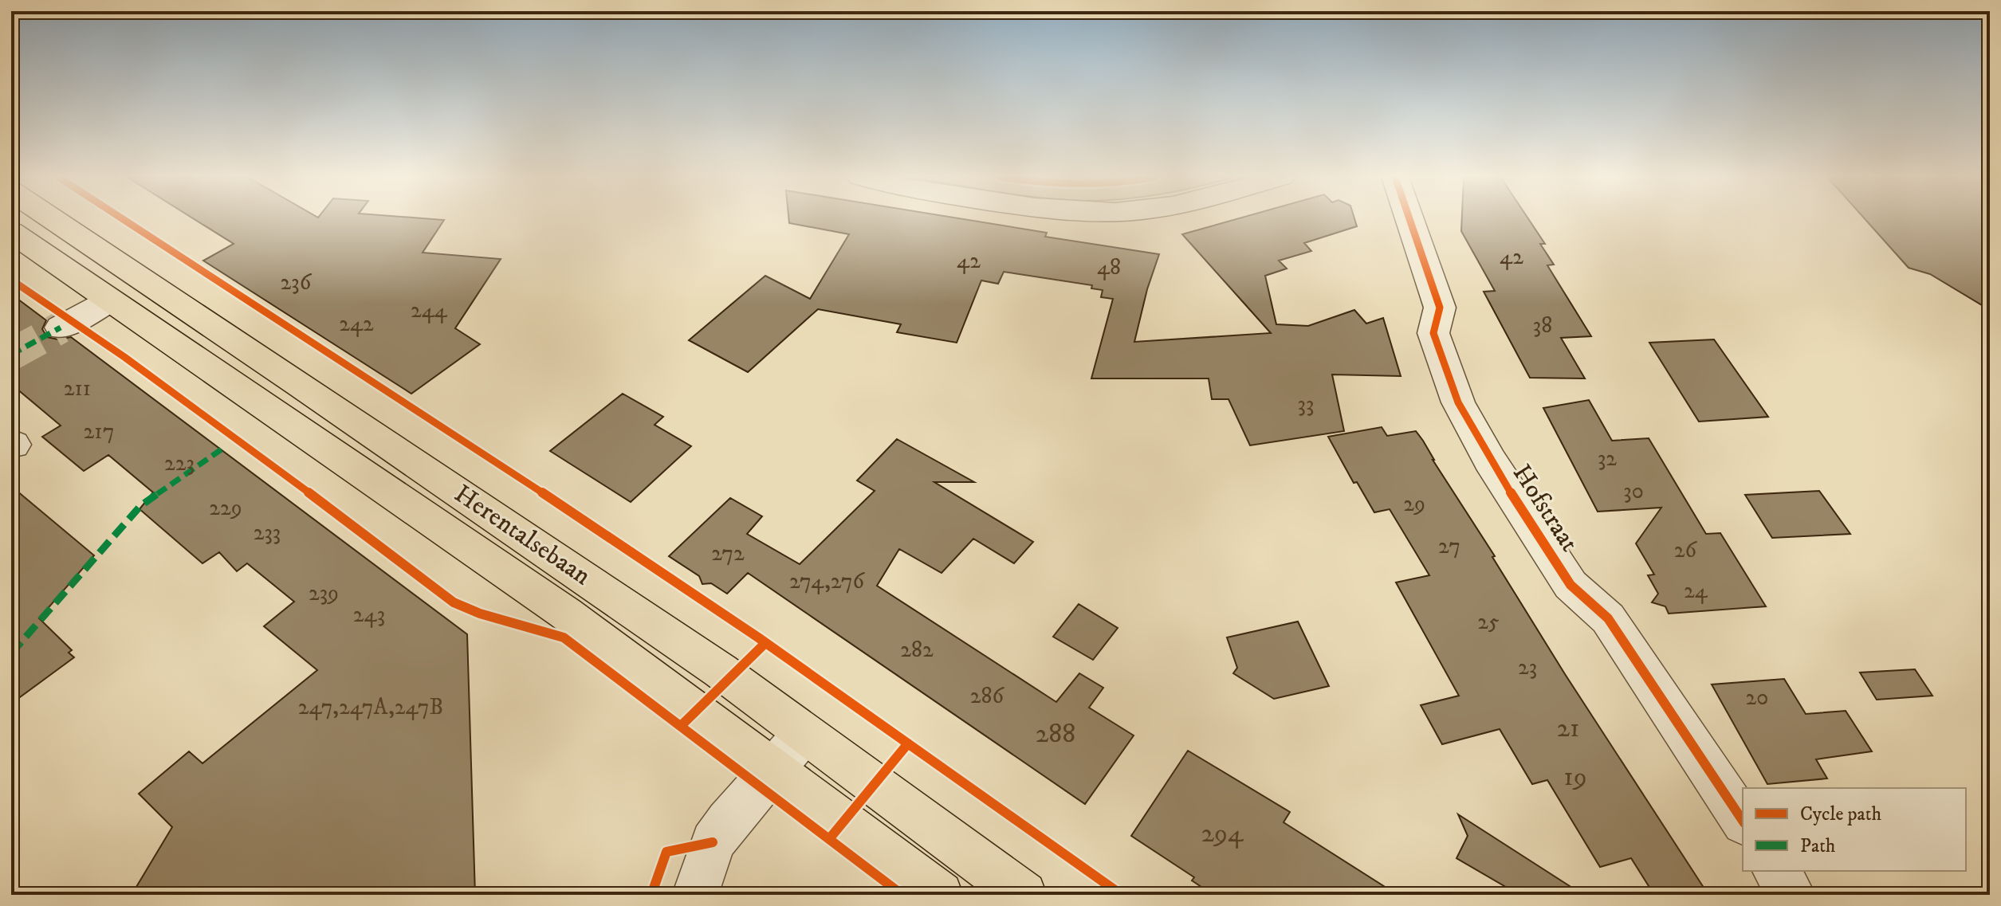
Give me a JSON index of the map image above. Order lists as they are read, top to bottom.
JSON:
{
  "streets": {
    "main road": ["Herentalsebaan"],
    "street": ["Hofstraat"]
  },
  "house_numbers": [
    "42",
    "42",
    "48",
    "236",
    "244",
    "242",
    "38",
    "211",
    "33",
    "217",
    "32",
    "223",
    "30",
    "29",
    "229",
    "233",
    "27",
    "26",
    "272",
    "274,276",
    "24",
    "239",
    "243",
    "25",
    "282",
    "23",
    "286",
    "20",
    "247,247A,247B",
    "21",
    "288",
    "19",
    "294"
  ],
  "legend": ["Cycle path", "Path"]
}
